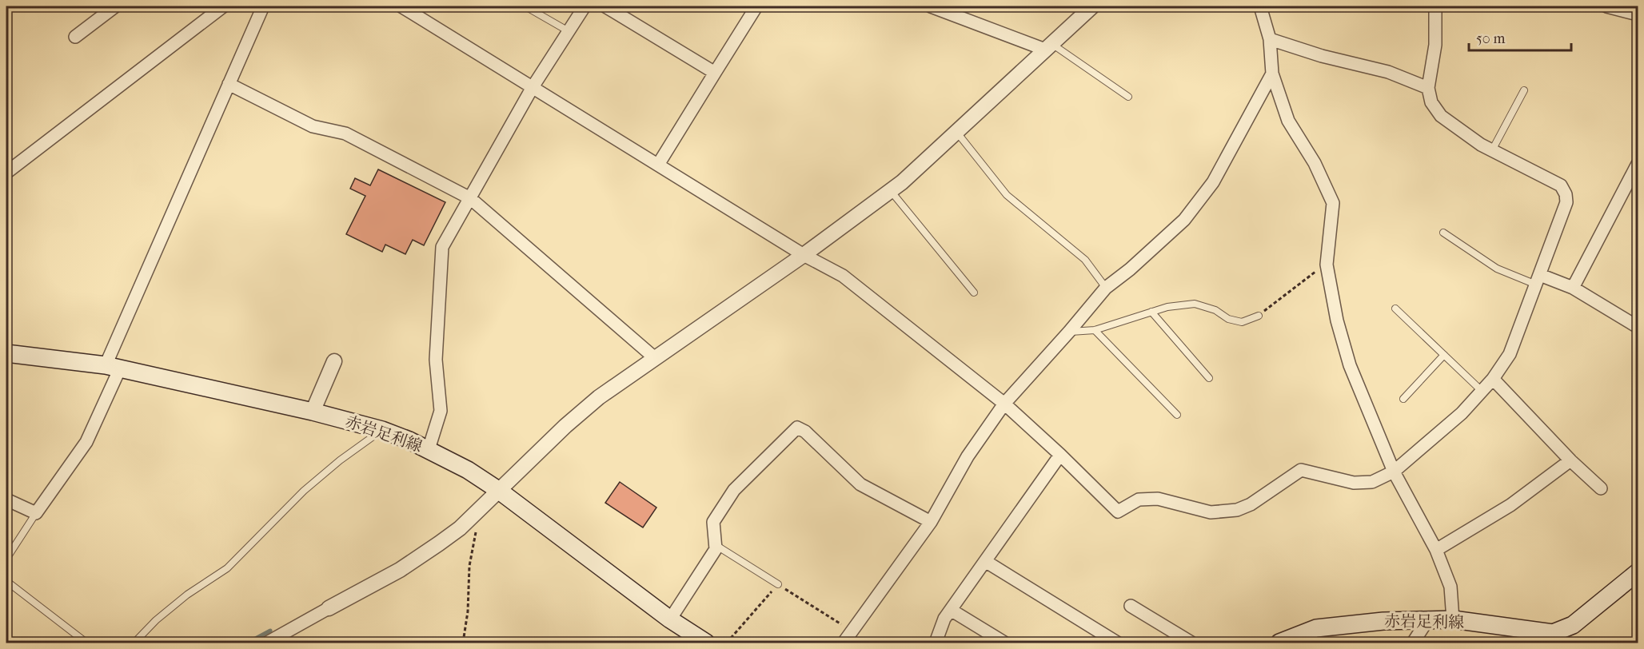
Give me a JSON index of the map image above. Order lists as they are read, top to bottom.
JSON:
{
  "streets": {
    "main road": ["赤岩足利線"]
  },
  "scale_bar": "50 m"
}
